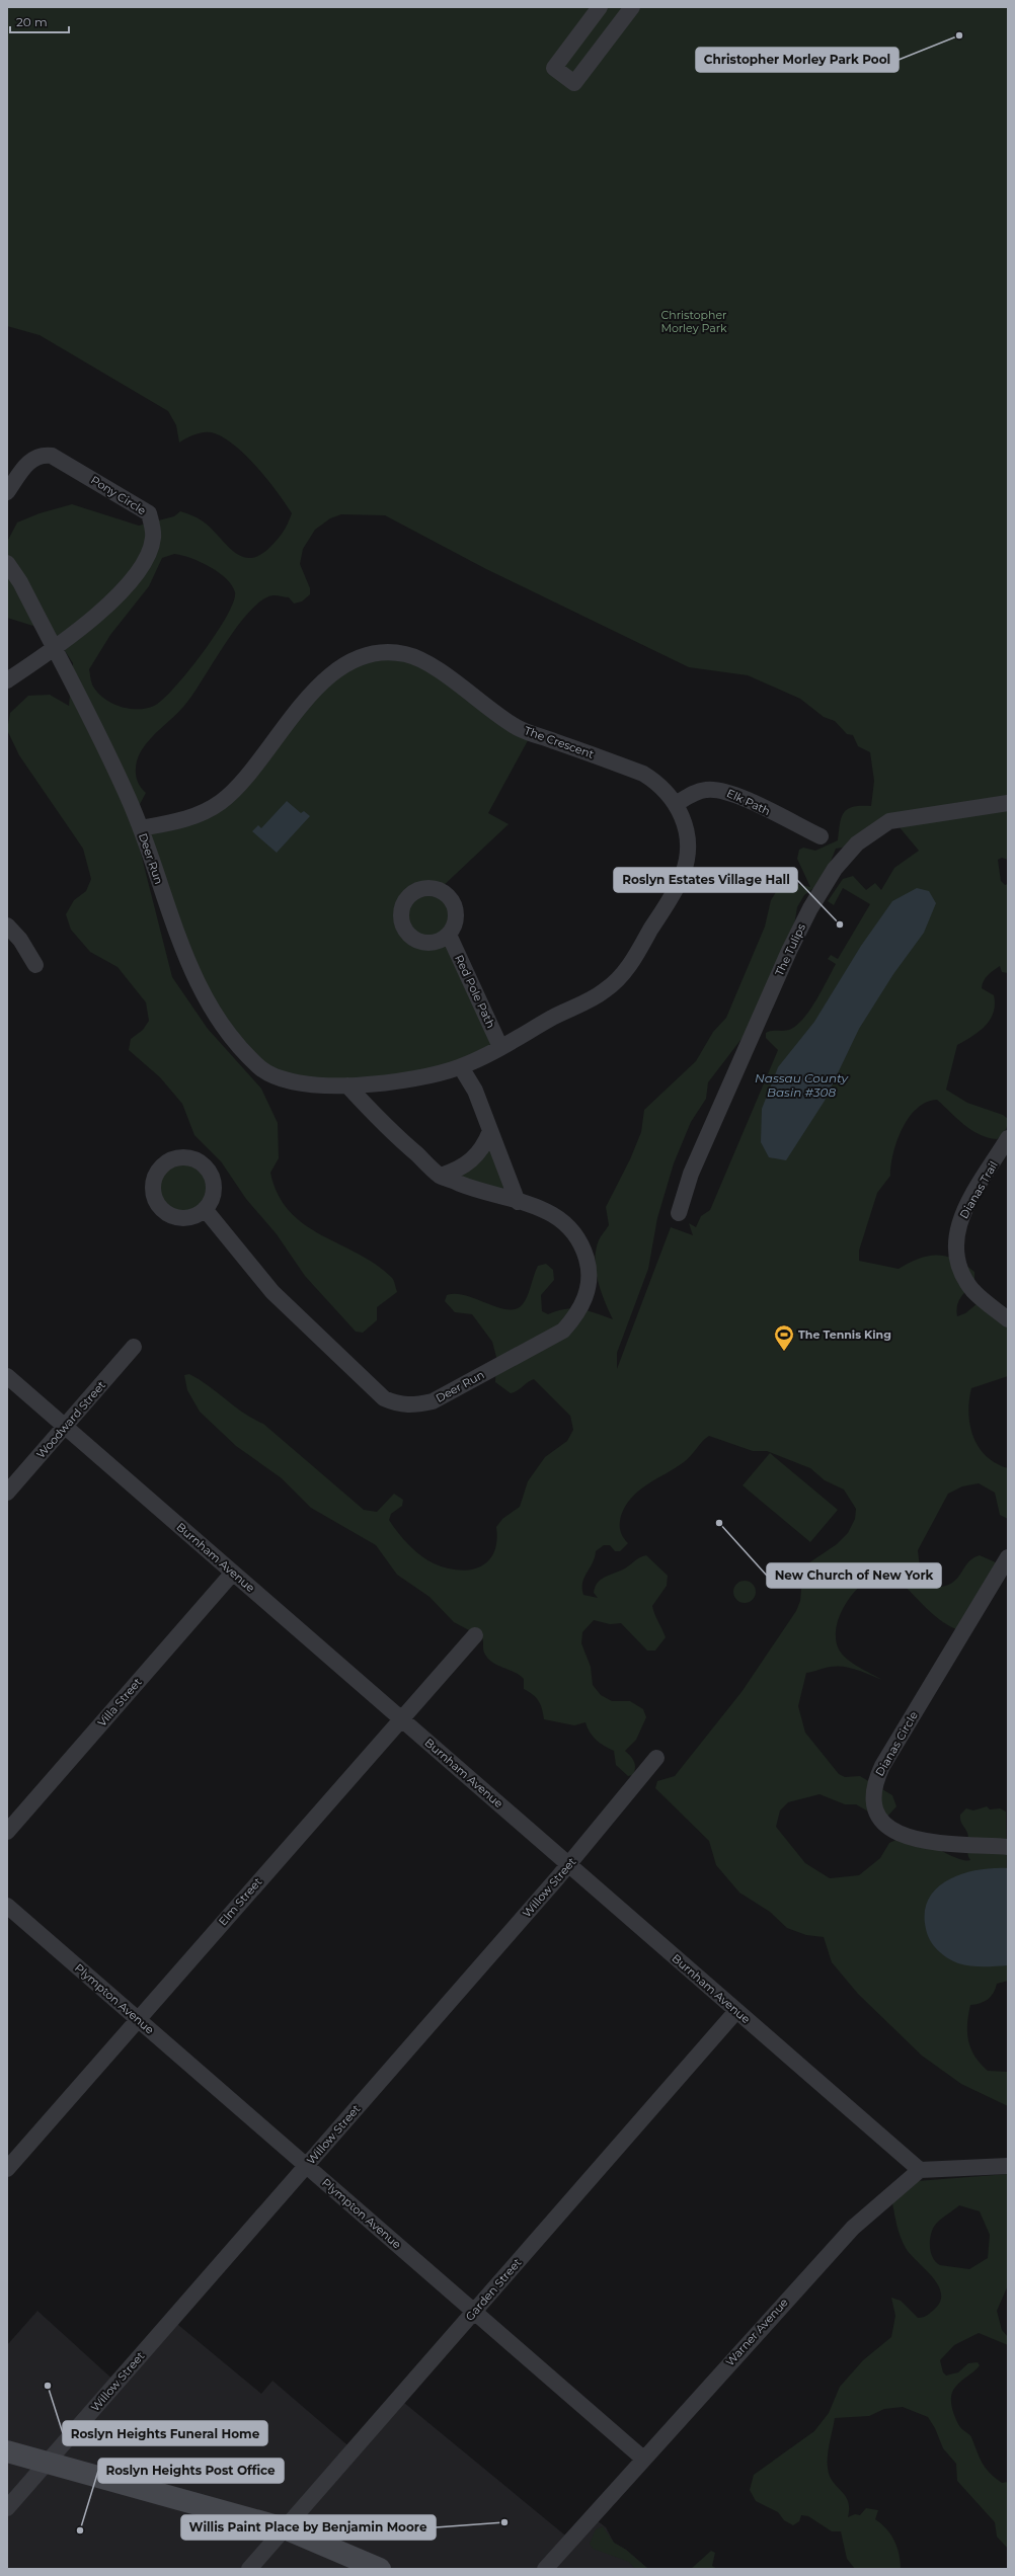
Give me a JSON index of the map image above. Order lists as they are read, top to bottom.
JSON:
{
  "streets": {
    "street": [
      "Pony Circle",
      "The Crescent",
      "Elk Path",
      "Deer Run",
      "The Tulips",
      "Red Pole Path",
      "Dianas Trail",
      "Woodward Street",
      "Burnham Avenue",
      "Villa Street",
      "Dianas Circle",
      "Willow Street",
      "Elm Street",
      "Plympton Avenue",
      "Garden Street",
      "Warner Avenue"
    ]
  },
  "crossings": [
    ["Pony Circle", "Deer Run"],
    ["The Crescent", "Elk Path"],
    ["The Crescent", "Deer Run"],
    ["The Crescent", "Red Pole Path"],
    ["Woodward Street", "Burnham Avenue"],
    ["Burnham Avenue", "Villa Street"],
    ["Burnham Avenue", "Willow Street"],
    ["Burnham Avenue", "Elm Street"],
    ["Burnham Avenue", "Garden Street"],
    ["Burnham Avenue", "Warner Avenue"],
    ["Willow Street", "Plympton Avenue"],
    ["Elm Street", "Plympton Avenue"],
    ["Plympton Avenue", "Garden Street"],
    ["Plympton Avenue", "Warner Avenue"]
  ],
  "water": ["Nassau County Basin #308"],
  "parks": ["Christopher Morley Park"],
  "places": {
    "other": [
      "Christopher Morley Park Pool",
      "Roslyn Estates Village Hall",
      "New Church of New York",
      "Roslyn Heights Funeral Home",
      "Willis Paint Place by Benjamin Moore",
      "Roslyn Heights Post Office"
    ],
    "sports": ["The Tennis King"]
  },
  "scale_bar": "20 m"
}
